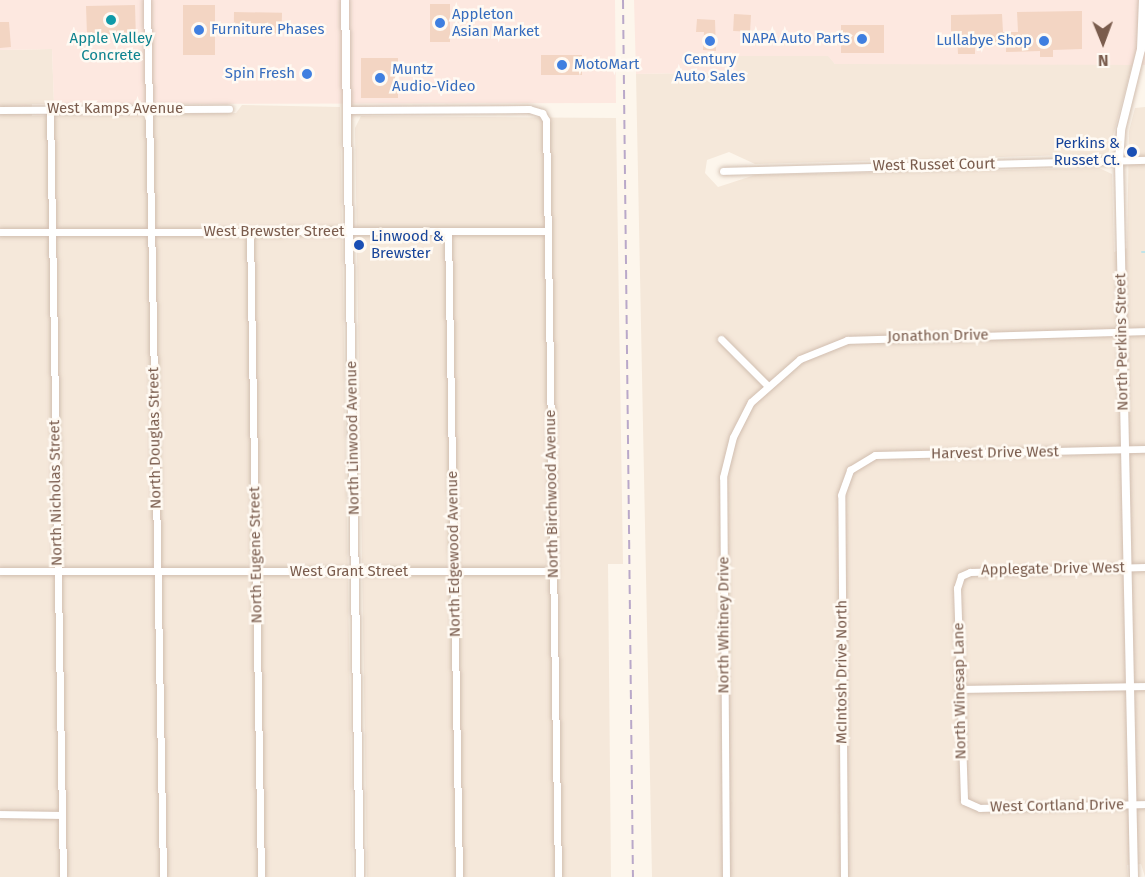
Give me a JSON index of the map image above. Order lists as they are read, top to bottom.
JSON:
{
  "streets": {
    "street": [
      "West Kamps Avenue",
      "West Russet Court",
      "West Brewster Street",
      "Jonathon Drive",
      "North Perkins Street",
      "North Douglas Street",
      "North Linwood Avenue",
      "Harvest Drive West",
      "North Nicholas Street",
      "North Birchwood Avenue",
      "North Edgewood Avenue",
      "North Eugene Street",
      "Applegate Drive West",
      "West Grant Street",
      "North Whitney Drive",
      "McIntosh Drive North",
      "North Winesap Lane",
      "West Cortland Drive"
    ]
  },
  "crossings": [
    ["West Kamps Avenue", "North Douglas Street"],
    ["West Kamps Avenue", "North Nicholas Street"],
    ["West Russet Court", "North Perkins Street"],
    ["West Brewster Street", "North Douglas Street"],
    ["West Brewster Street", "North Linwood Avenue"],
    ["West Brewster Street", "North Nicholas Street"],
    ["West Brewster Street", "North Birchwood Avenue"],
    ["West Brewster Street", "North Edgewood Avenue"],
    ["West Brewster Street", "North Eugene Street"],
    ["Jonathon Drive", "North Perkins Street"],
    ["Jonathon Drive", "North Whitney Drive"],
    ["North Perkins Street", "Harvest Drive West"],
    ["North Perkins Street", "Applegate Drive West"],
    ["North Perkins Street", "West Cortland Drive"],
    ["North Douglas Street", "West Grant Street"],
    ["North Linwood Avenue", "North Birchwood Avenue"],
    ["North Linwood Avenue", "West Grant Street"],
    ["Harvest Drive West", "McIntosh Drive North"],
    ["North Nicholas Street", "West Grant Street"],
    ["North Birchwood Avenue", "West Grant Street"],
    ["North Edgewood Avenue", "West Grant Street"],
    ["North Eugene Street", "West Grant Street"],
    ["Applegate Drive West", "North Winesap Lane"],
    ["North Winesap Lane", "West Cortland Drive"]
  ],
  "places": [
    "Apple Valley Concrete",
    "Appleton Asian Market",
    "Furniture Phases",
    "NAPA Auto Parts",
    "Century Auto Sales",
    "Lullabye Shop",
    "MotoMart",
    "Spin Fresh",
    "Muntz Audio-Video",
    "Perkins & Russet Ct.",
    "Linwood & Brewster"
  ],
  "north": "bottom"
}
